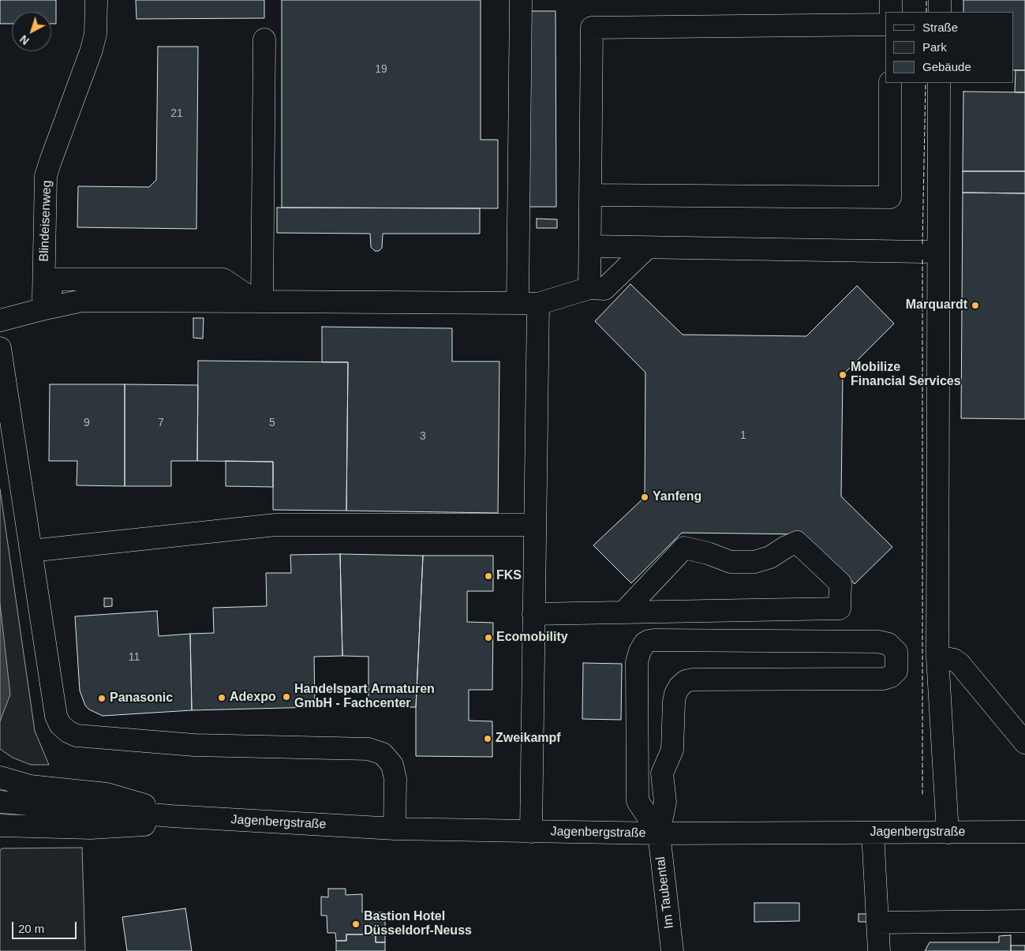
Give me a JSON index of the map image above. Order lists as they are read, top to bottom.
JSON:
{
  "streets": {
    "street": ["Blindeisenweg", "Jagenbergstraße", "Im Taubental"]
  },
  "crossings": [
    ["Jagenbergstraße", "Im Taubental"]
  ],
  "places": [
    "Marquardt",
    "Mobilize Financial Services",
    "Yanfeng",
    "FKS",
    "Ecomobility",
    "Handelspart Armaturen GmbH - Fachcenter",
    "Adexpo",
    "Panasonic",
    "Zweikampf",
    "Bastion Hotel Düsseldorf-Neuss"
  ],
  "house_numbers": [
    "19",
    "21",
    "9",
    "7",
    "5",
    "1",
    "3",
    "11"
  ],
  "legend": ["Straße", "Park", "Gebäude"],
  "scale_bar": "20 m",
  "north": "bottom left"
}
